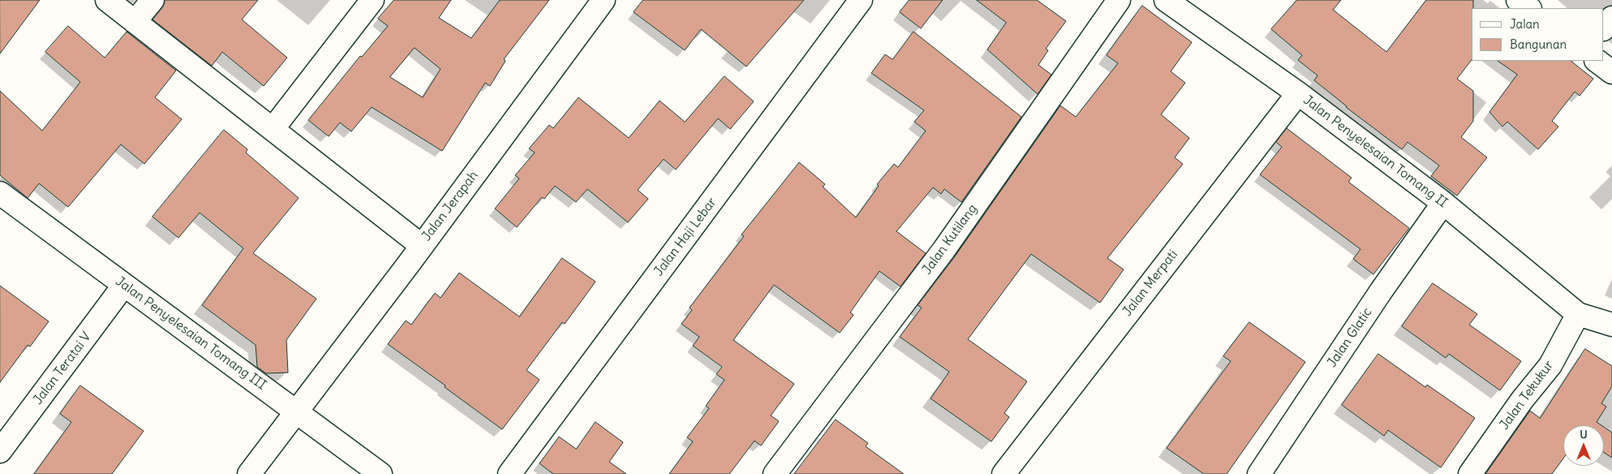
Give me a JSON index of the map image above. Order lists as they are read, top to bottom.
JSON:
{
  "streets": {
    "street": [
      "Jalan Penyelesaian Tomang II",
      "Jalan Jerapah",
      "Jalan Haji Lebar",
      "Jalan Kutilang",
      "Jalan Merpati",
      "Jalan Penyelesaian Tomang III",
      "Jalan Glatic",
      "Jalan Teratai V",
      "Jalan Tekukur"
    ]
  },
  "crossings": [
    ["Jalan Penyelesaian Tomang II", "Jalan Merpati"],
    ["Jalan Penyelesaian Tomang II", "Jalan Glatic"],
    ["Jalan Penyelesaian Tomang II", "Jalan Tekukur"],
    ["Jalan Jerapah", "Jalan Penyelesaian Tomang III"],
    ["Jalan Penyelesaian Tomang III", "Jalan Teratai V"]
  ],
  "legend": ["Jalan", "Bangunan"],
  "north": "top"
}
